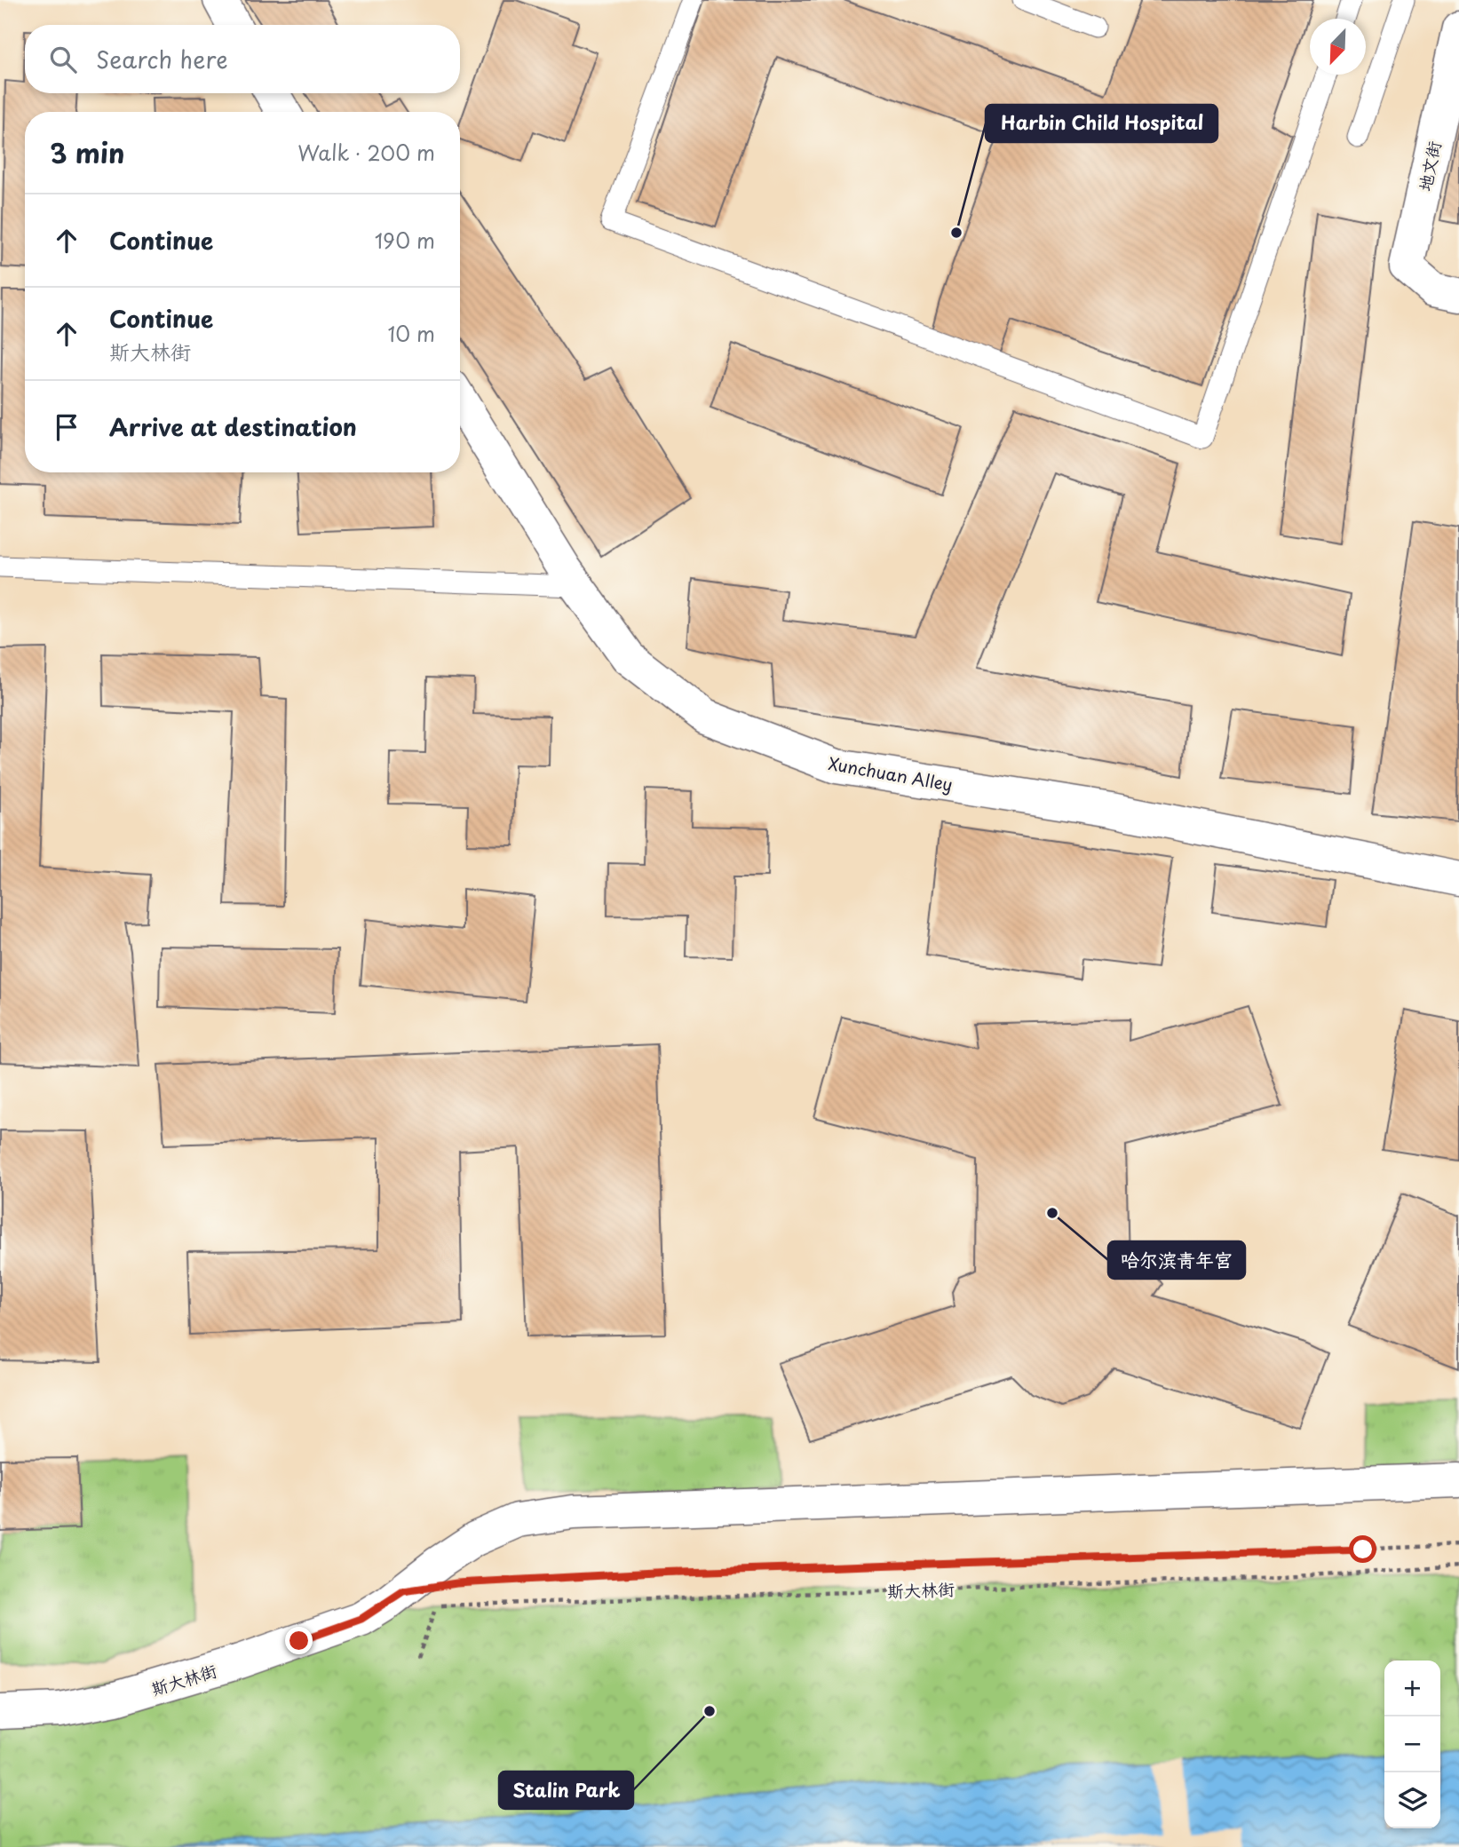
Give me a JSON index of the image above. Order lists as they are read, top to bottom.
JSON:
{
  "streets": {
    "street": ["地文街", "Xunchuan Alley", "斯大林街"]
  },
  "places": ["Harbin Child Hospital", "哈尔滨青年宫", "Stalin Park"],
  "north": "bottom left",
  "page": {
    "search": "Search here",
    "heading": ["3 min", "Walk · 200 m"],
    "list": [
      ["Continue", "190 m"],
      ["Continue", "斯大林街", "10 m"],
      "Arrive at destination"
    ],
    "map_buttons": ["+", "−"]
  }
}
